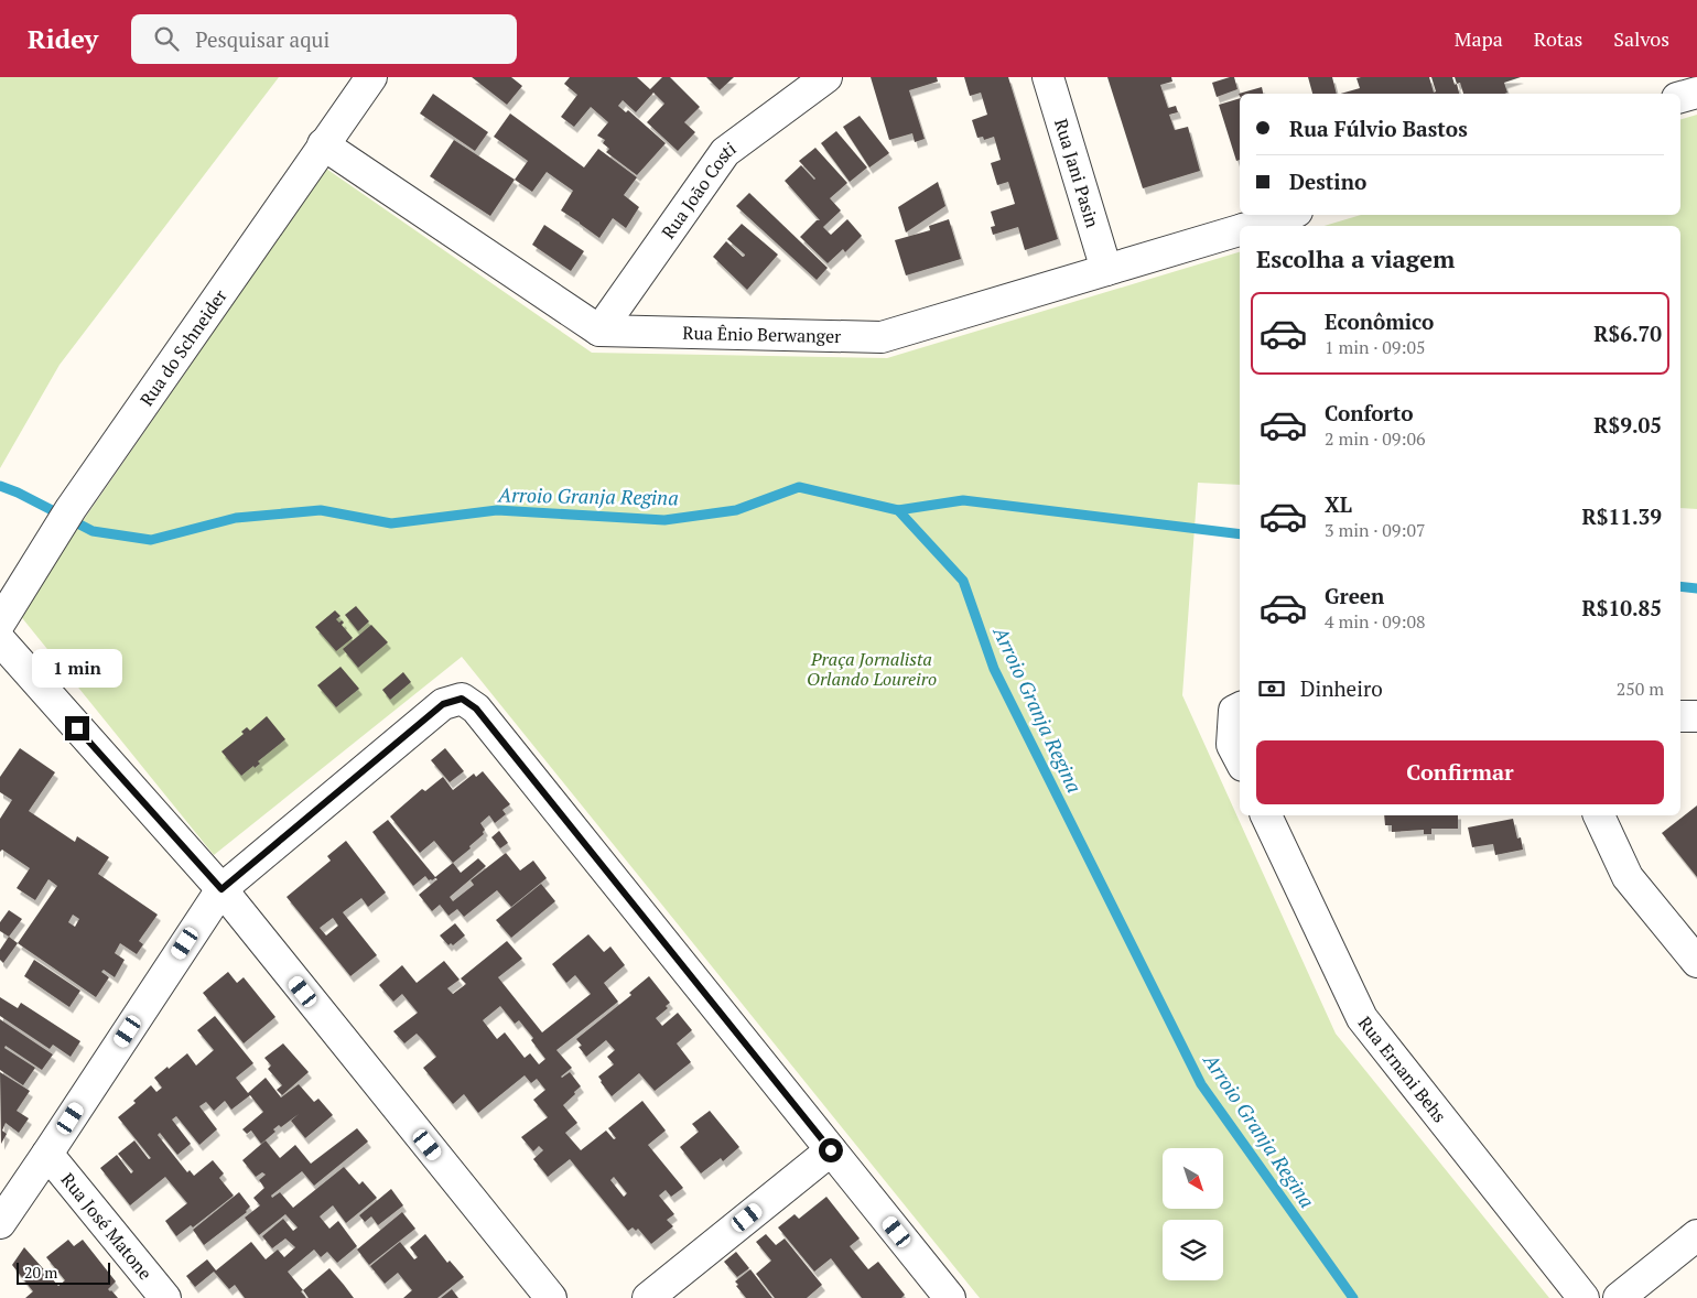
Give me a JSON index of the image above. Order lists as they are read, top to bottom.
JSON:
{
  "streets": {
    "street": [
      "Rua Jani Pasin",
      "Rua João Costi",
      "Rua Ênio Berwanger",
      "Rua do Schneider",
      "Rua Ernani Behs",
      "Rua José Matone"
    ]
  },
  "crossings": [
    ["Rua Jani Pasin", "Rua Ênio Berwanger"],
    ["Rua João Costi", "Rua Ênio Berwanger"]
  ],
  "water": ["Arroio Granja Regina"],
  "parks": ["Praça Jornalista Orlando Loureiro"],
  "scale_bar": "20 m",
  "north": "bottom right",
  "page": {
    "header": "Ridey",
    "search": "Pesquisar aqui",
    "nav": ["Mapa", "Rotas", "Salvos"],
    "banner": ["Rua Fúlvio Bastos", "Destino"],
    "heading": "Escolha a viagem",
    "list": [
      {
        "name": "Econômico",
        "note": "1 min · 09:05",
        "value": "R$6.70"
      },
      {
        "name": "Conforto",
        "note": "2 min · 09:06",
        "value": "R$9.05"
      },
      {
        "name": "XL",
        "note": "3 min · 09:07",
        "value": "R$11.39"
      },
      {
        "name": "Green",
        "note": "4 min · 09:08",
        "value": "R$10.85"
      }
    ],
    "bubble": "1 min",
    "pay": ["Dinheiro", "250 m"],
    "buttons": "Confirmar",
    "scale": "20 m"
  }
}
